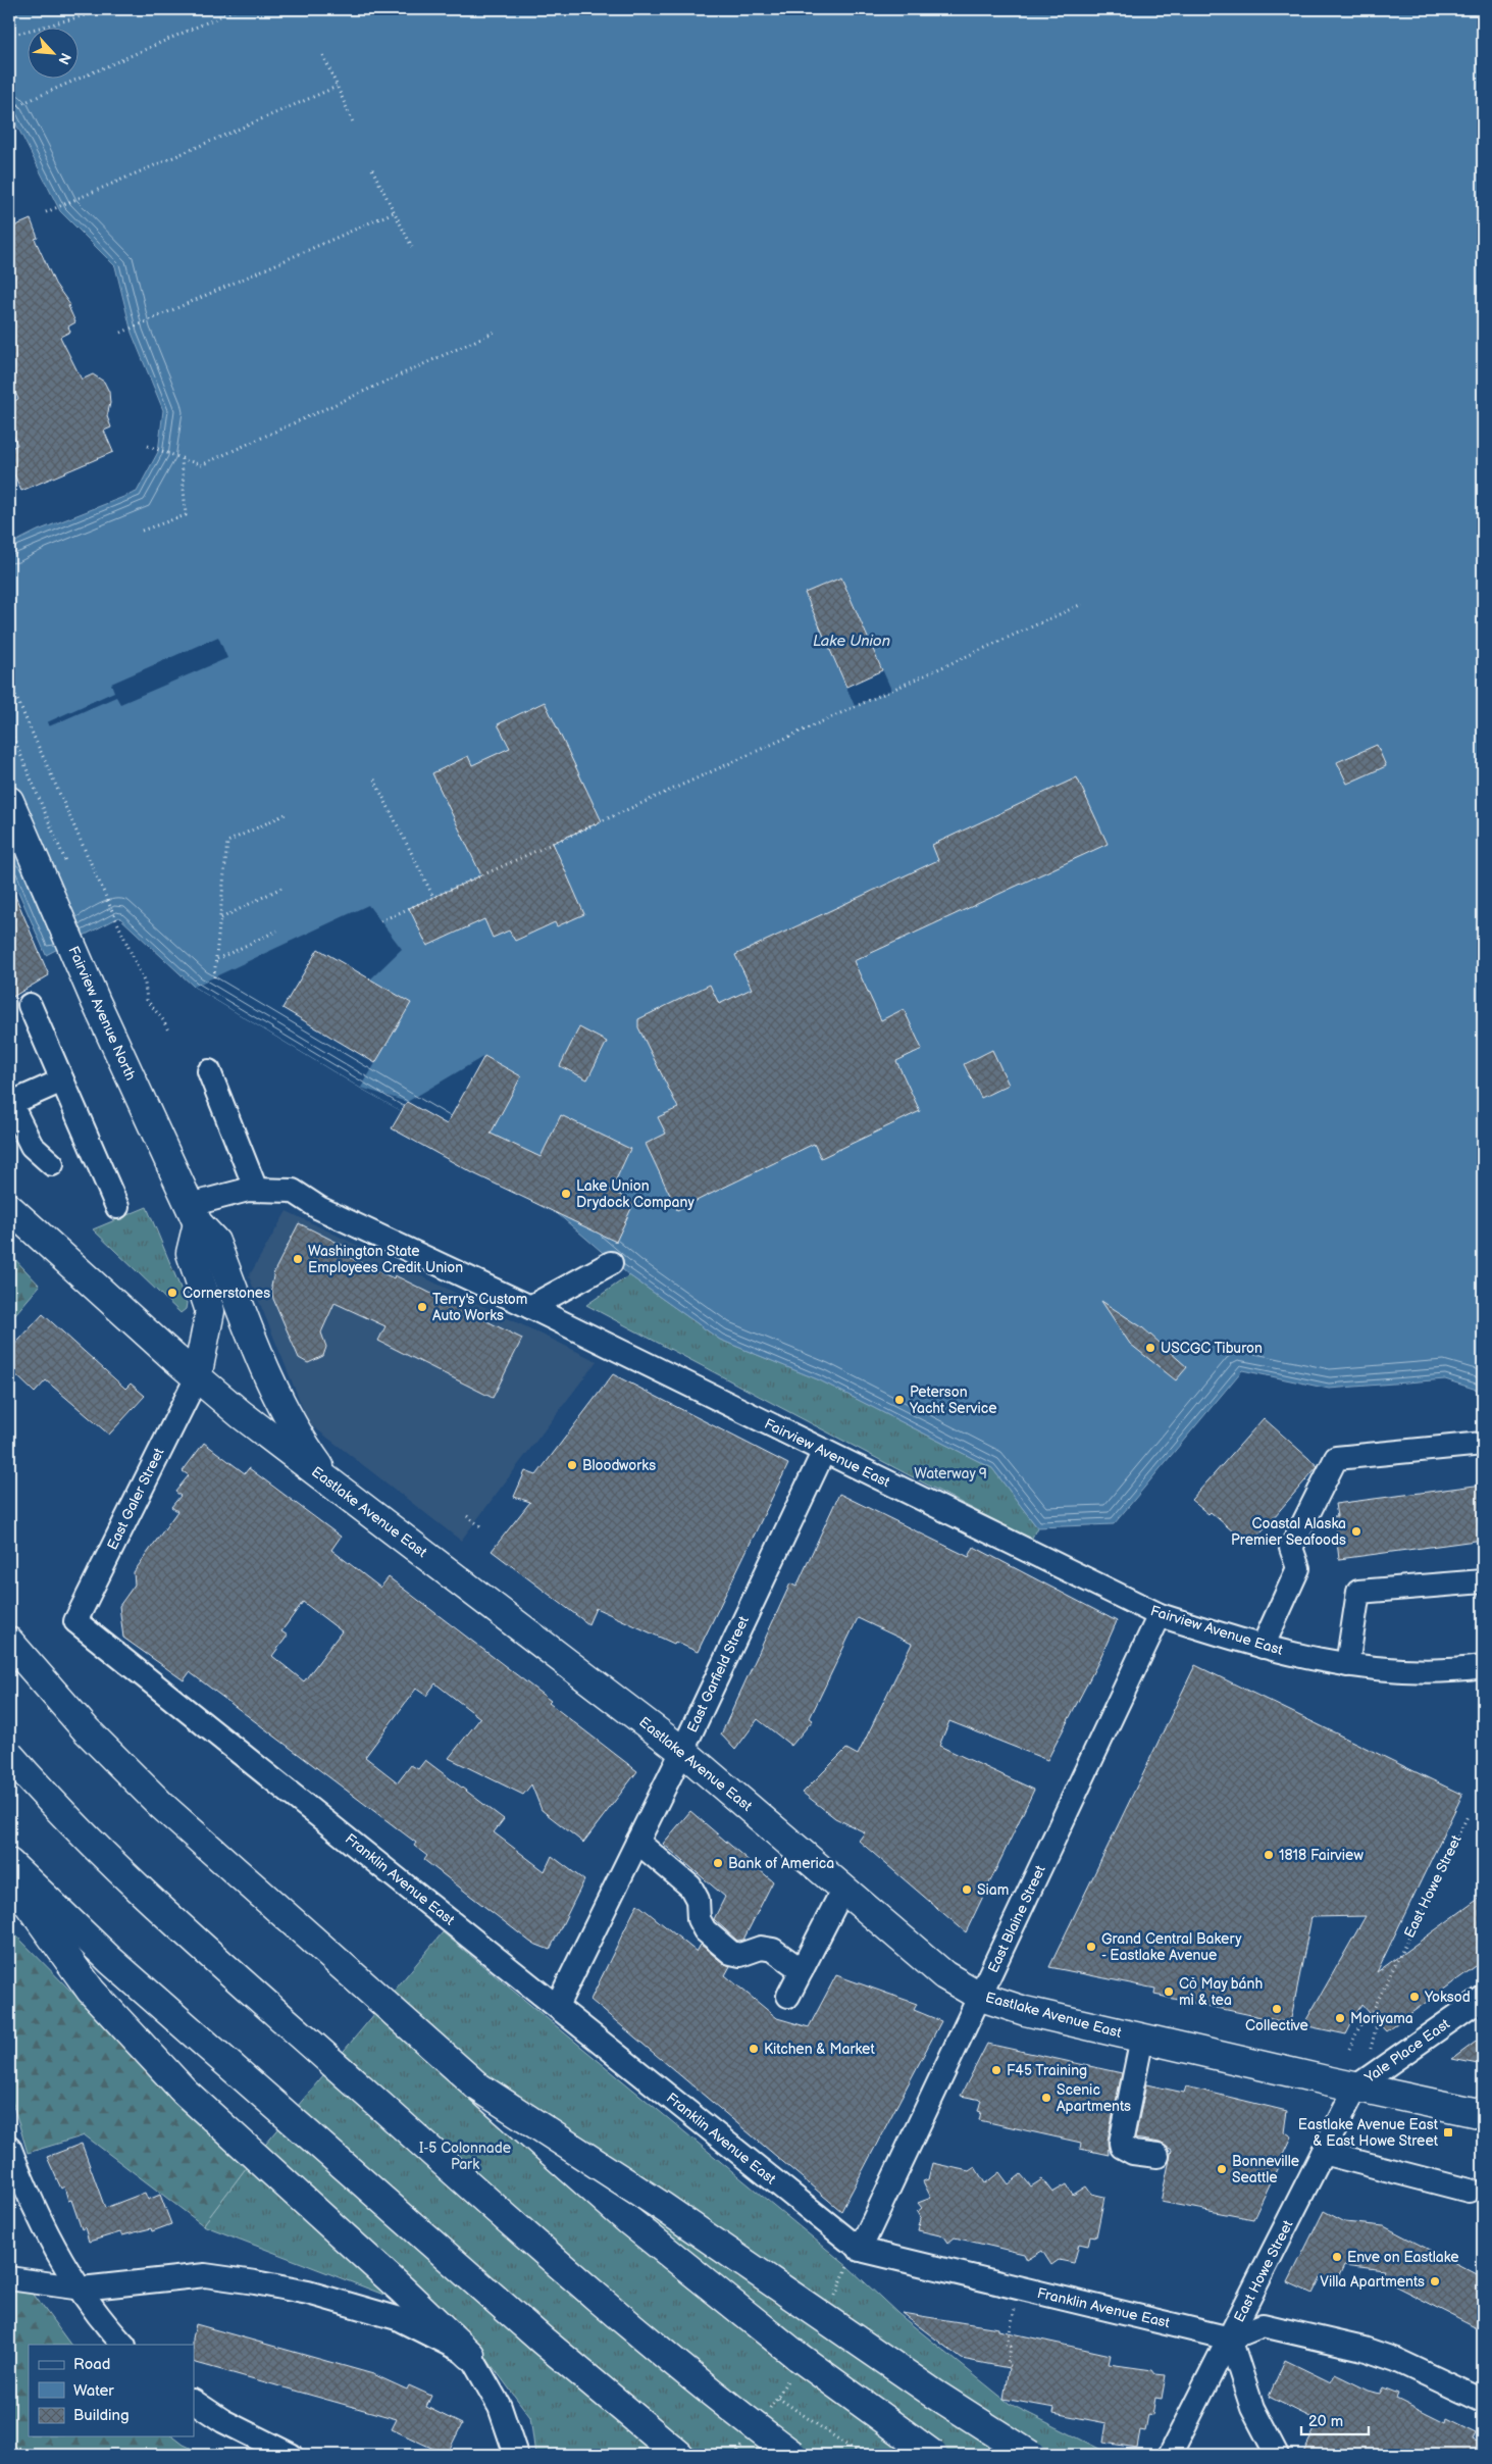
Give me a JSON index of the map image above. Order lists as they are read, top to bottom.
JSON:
{
  "streets": {
    "main road": ["Fairview Avenue North", "Eastlake Avenue East"],
    "street": [
      "Fairview Avenue East",
      "East Galer Street",
      "East Garfield Street",
      "Franklin Avenue East",
      "East Howe Street",
      "East Blaine Street",
      "Yale Place East"
    ]
  },
  "crossings": [
    ["Fairview Avenue North", "Fairview Avenue East"],
    ["Fairview Avenue North", "Eastlake Avenue East"],
    ["Fairview Avenue East", "East Garfield Street"],
    ["Fairview Avenue East", "East Blaine Street"],
    ["East Galer Street", "Eastlake Avenue East"],
    ["East Galer Street", "Franklin Avenue East"],
    ["Eastlake Avenue East", "East Garfield Street"],
    ["Eastlake Avenue East", "East Howe Street"],
    ["Eastlake Avenue East", "East Blaine Street"],
    ["Eastlake Avenue East", "Yale Place East"],
    ["East Garfield Street", "Franklin Avenue East"],
    ["Franklin Avenue East", "East Howe Street"],
    ["Franklin Avenue East", "East Blaine Street"],
    ["East Howe Street", "Yale Place East"]
  ],
  "water": ["Lake Union"],
  "parks": ["Waterway 9", "I-5 Colonnade Park"],
  "places": {
    "other": [
      "Lake Union Drydock Company",
      "Washington State Employees Credit Union",
      "Cornerstones",
      "Terry's Custom Auto Works",
      "USCGC Tiburon",
      "Peterson Yacht Service",
      "Bloodworks",
      "Coastal Alaska Premier Seafoods",
      "1818 Fairview",
      "Bank of America",
      "Siam",
      "Grand Central Bakery - Eastlake Avenue",
      "Cỏ May bánh mì & tea",
      "Yoksod",
      "Collective",
      "Moriyama",
      "Kitchen & Market",
      "F45 Training",
      "Scenic Apartments",
      "Bonneville Seattle",
      "Enve on Eastlake",
      "Villa Apartments"
    ],
    "transit": ["Eastlake Avenue East & East Howe Street"]
  },
  "legend": ["Road", "Water", "Building"],
  "scale_bar": "20 m",
  "north": "bottom right"
}
